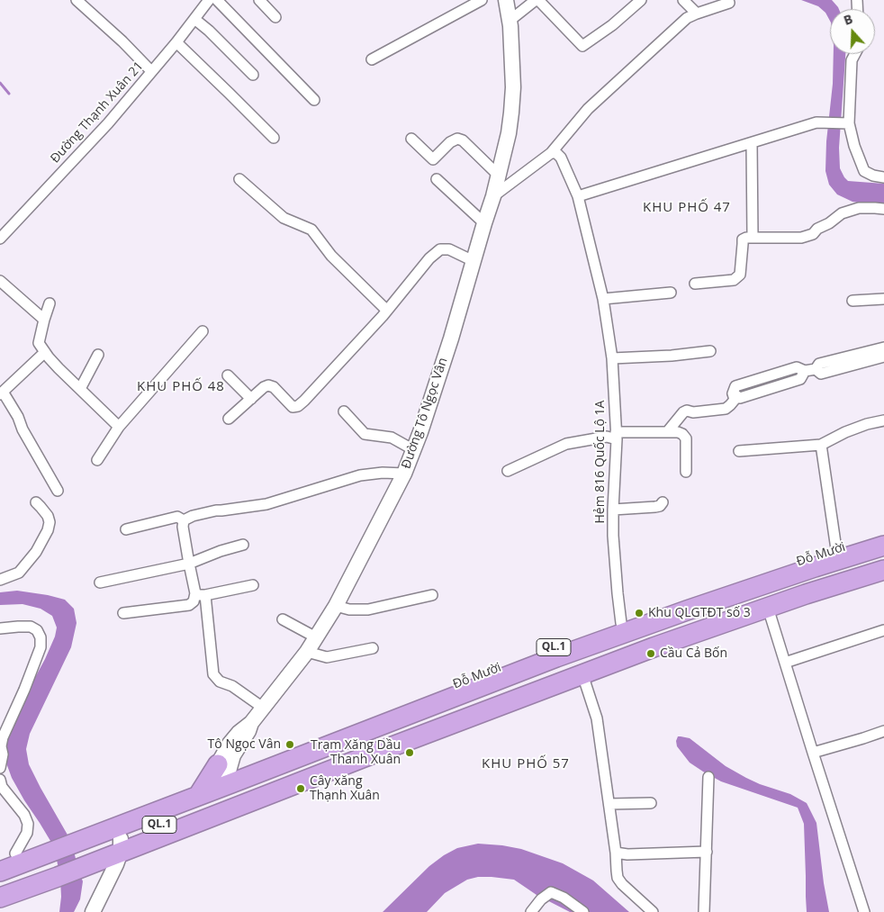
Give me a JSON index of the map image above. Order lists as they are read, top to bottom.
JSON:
{
  "streets": {
    "highway": ["Đỗ Mười", "QL.1"],
    "street": ["Đường Thạnh Xuân 21", "Đường Tô Ngọc Vân", "Hẻm 816 Quốc Lộ 1A"]
  },
  "crossings": [
    ["Đường Tô Ngọc Vân", "Đỗ Mười"],
    ["Hẻm 816 Quốc Lộ 1A", "Đỗ Mười"],
    ["Đỗ Mười", "QL.1"]
  ],
  "districts": ["KHU PHỐ 47", "KHU PHỐ 48", "KHU PHỐ 57"],
  "places": [
    "Khu QLGTĐT số 3",
    "Cầu Cả Bốn",
    "Tô Ngọc Vân",
    "Trạm Xăng Dầu Thanh Xuân",
    "Cây xăng Thạnh Xuân"
  ],
  "north": "top"
}
